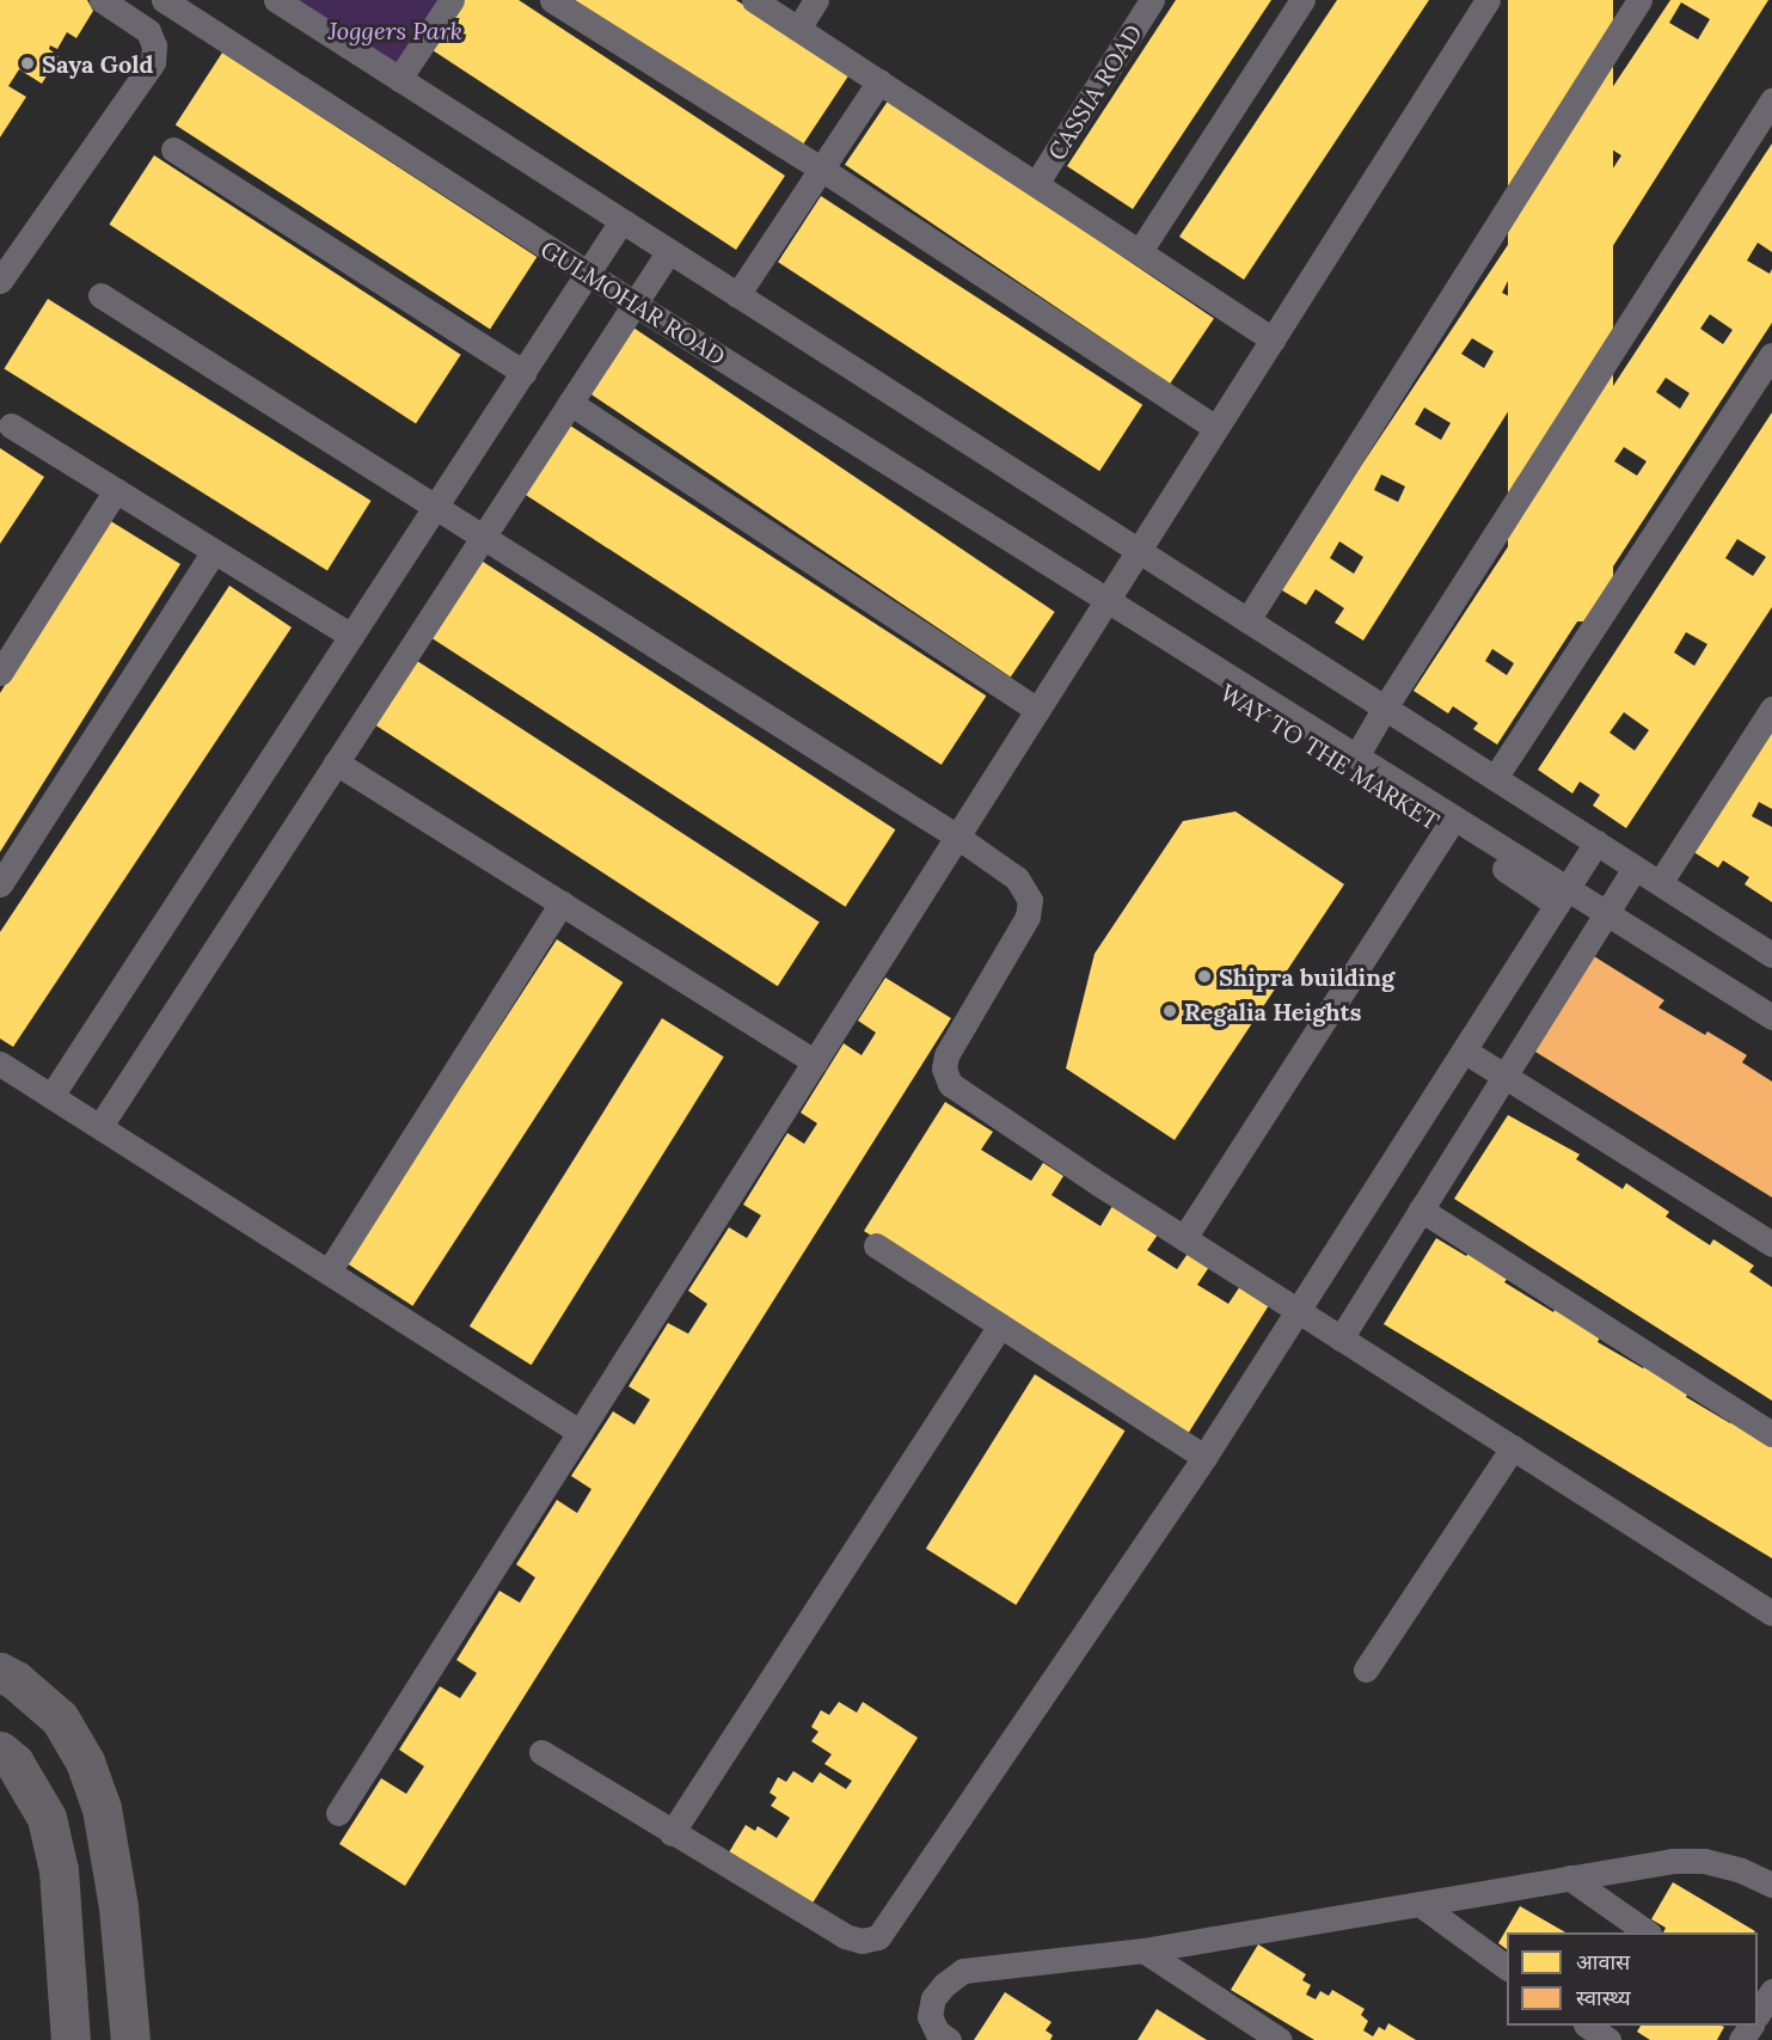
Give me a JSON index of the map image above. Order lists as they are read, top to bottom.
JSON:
{
  "streets": {
    "street": ["CASSIA ROAD", "GULMOHAR ROAD", "WAY TO THE MARKET"]
  },
  "crossings": [
    ["GULMOHAR ROAD", "WAY TO THE MARKET"]
  ],
  "parks": ["Joggers Park"],
  "places": ["Saya Gold", "Shipra building", "Regalia Heights"],
  "legend": ["आवास", "स्वास्थ्य"]
}
